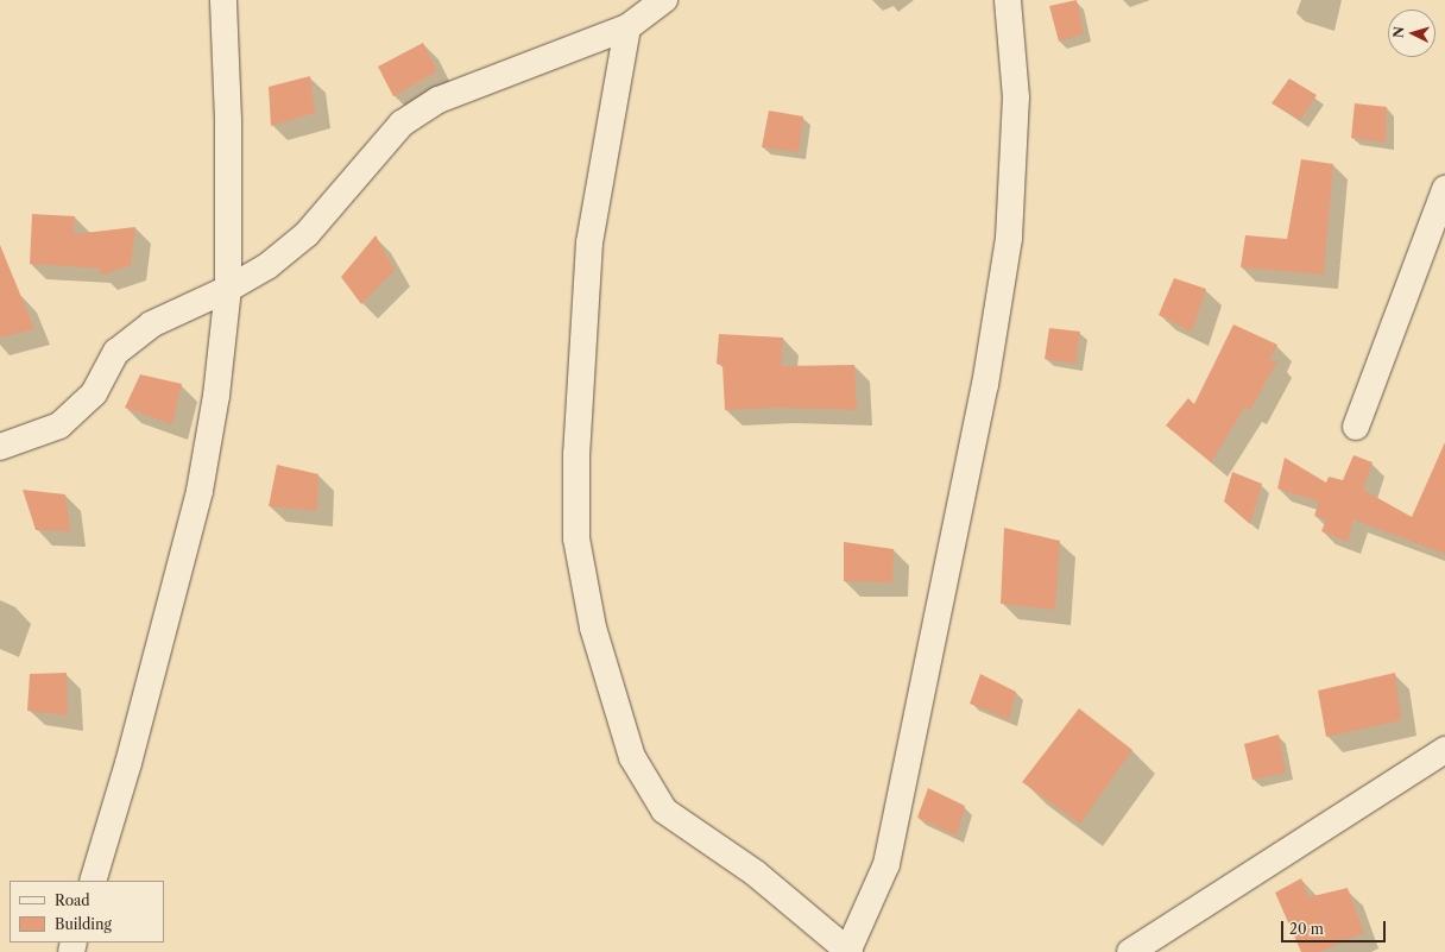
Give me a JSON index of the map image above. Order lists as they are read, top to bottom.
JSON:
{
  "legend": ["Road", "Building"],
  "scale_bar": "20 m",
  "north": "left"
}
